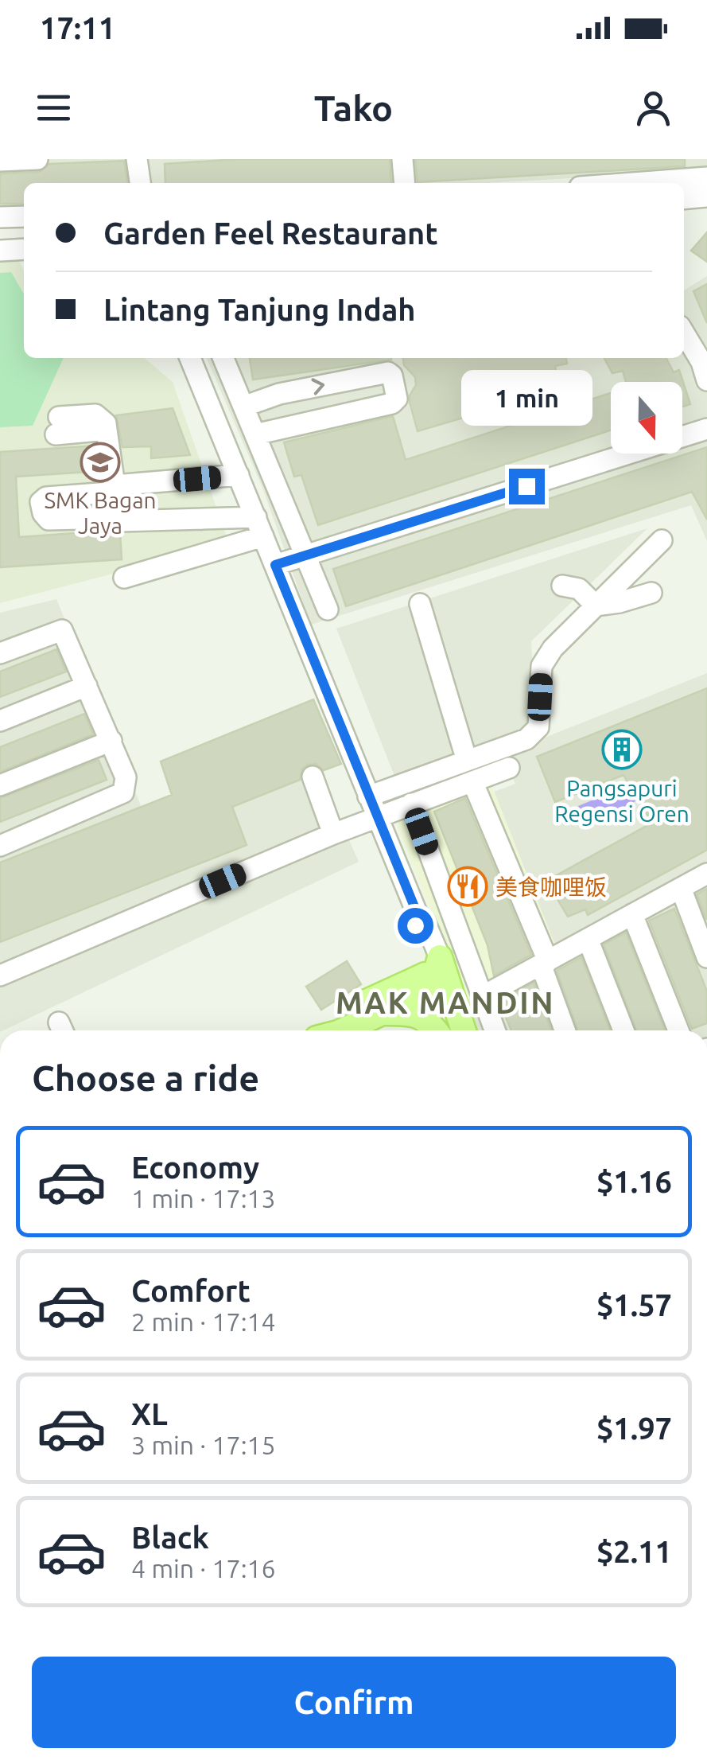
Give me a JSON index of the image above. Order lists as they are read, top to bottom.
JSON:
{
  "districts": ["MAK MANDIN"],
  "places": {
    "school or university": ["SMK Bagan Jaya"],
    "building": ["Pangsapuri Regensi Oren"],
    "restaurant": ["美食咖哩饭"]
  },
  "north": "bottom",
  "page": {
    "status": "17:11",
    "header": "Tako",
    "banner": ["Garden Feel Restaurant", "Lintang Tanjung Indah"],
    "bubble": "1 min",
    "heading": "Choose a ride",
    "list": [
      {
        "name": "Economy",
        "note": "1 min · 17:13",
        "value": "$1.16"
      },
      {
        "name": "Comfort",
        "note": "2 min · 17:14",
        "value": "$1.57"
      },
      {
        "name": "XL",
        "note": "3 min · 17:15",
        "value": "$1.97"
      },
      {
        "name": "Black",
        "note": "4 min · 17:16",
        "value": "$2.11"
      }
    ],
    "buttons": "Confirm"
  }
}
